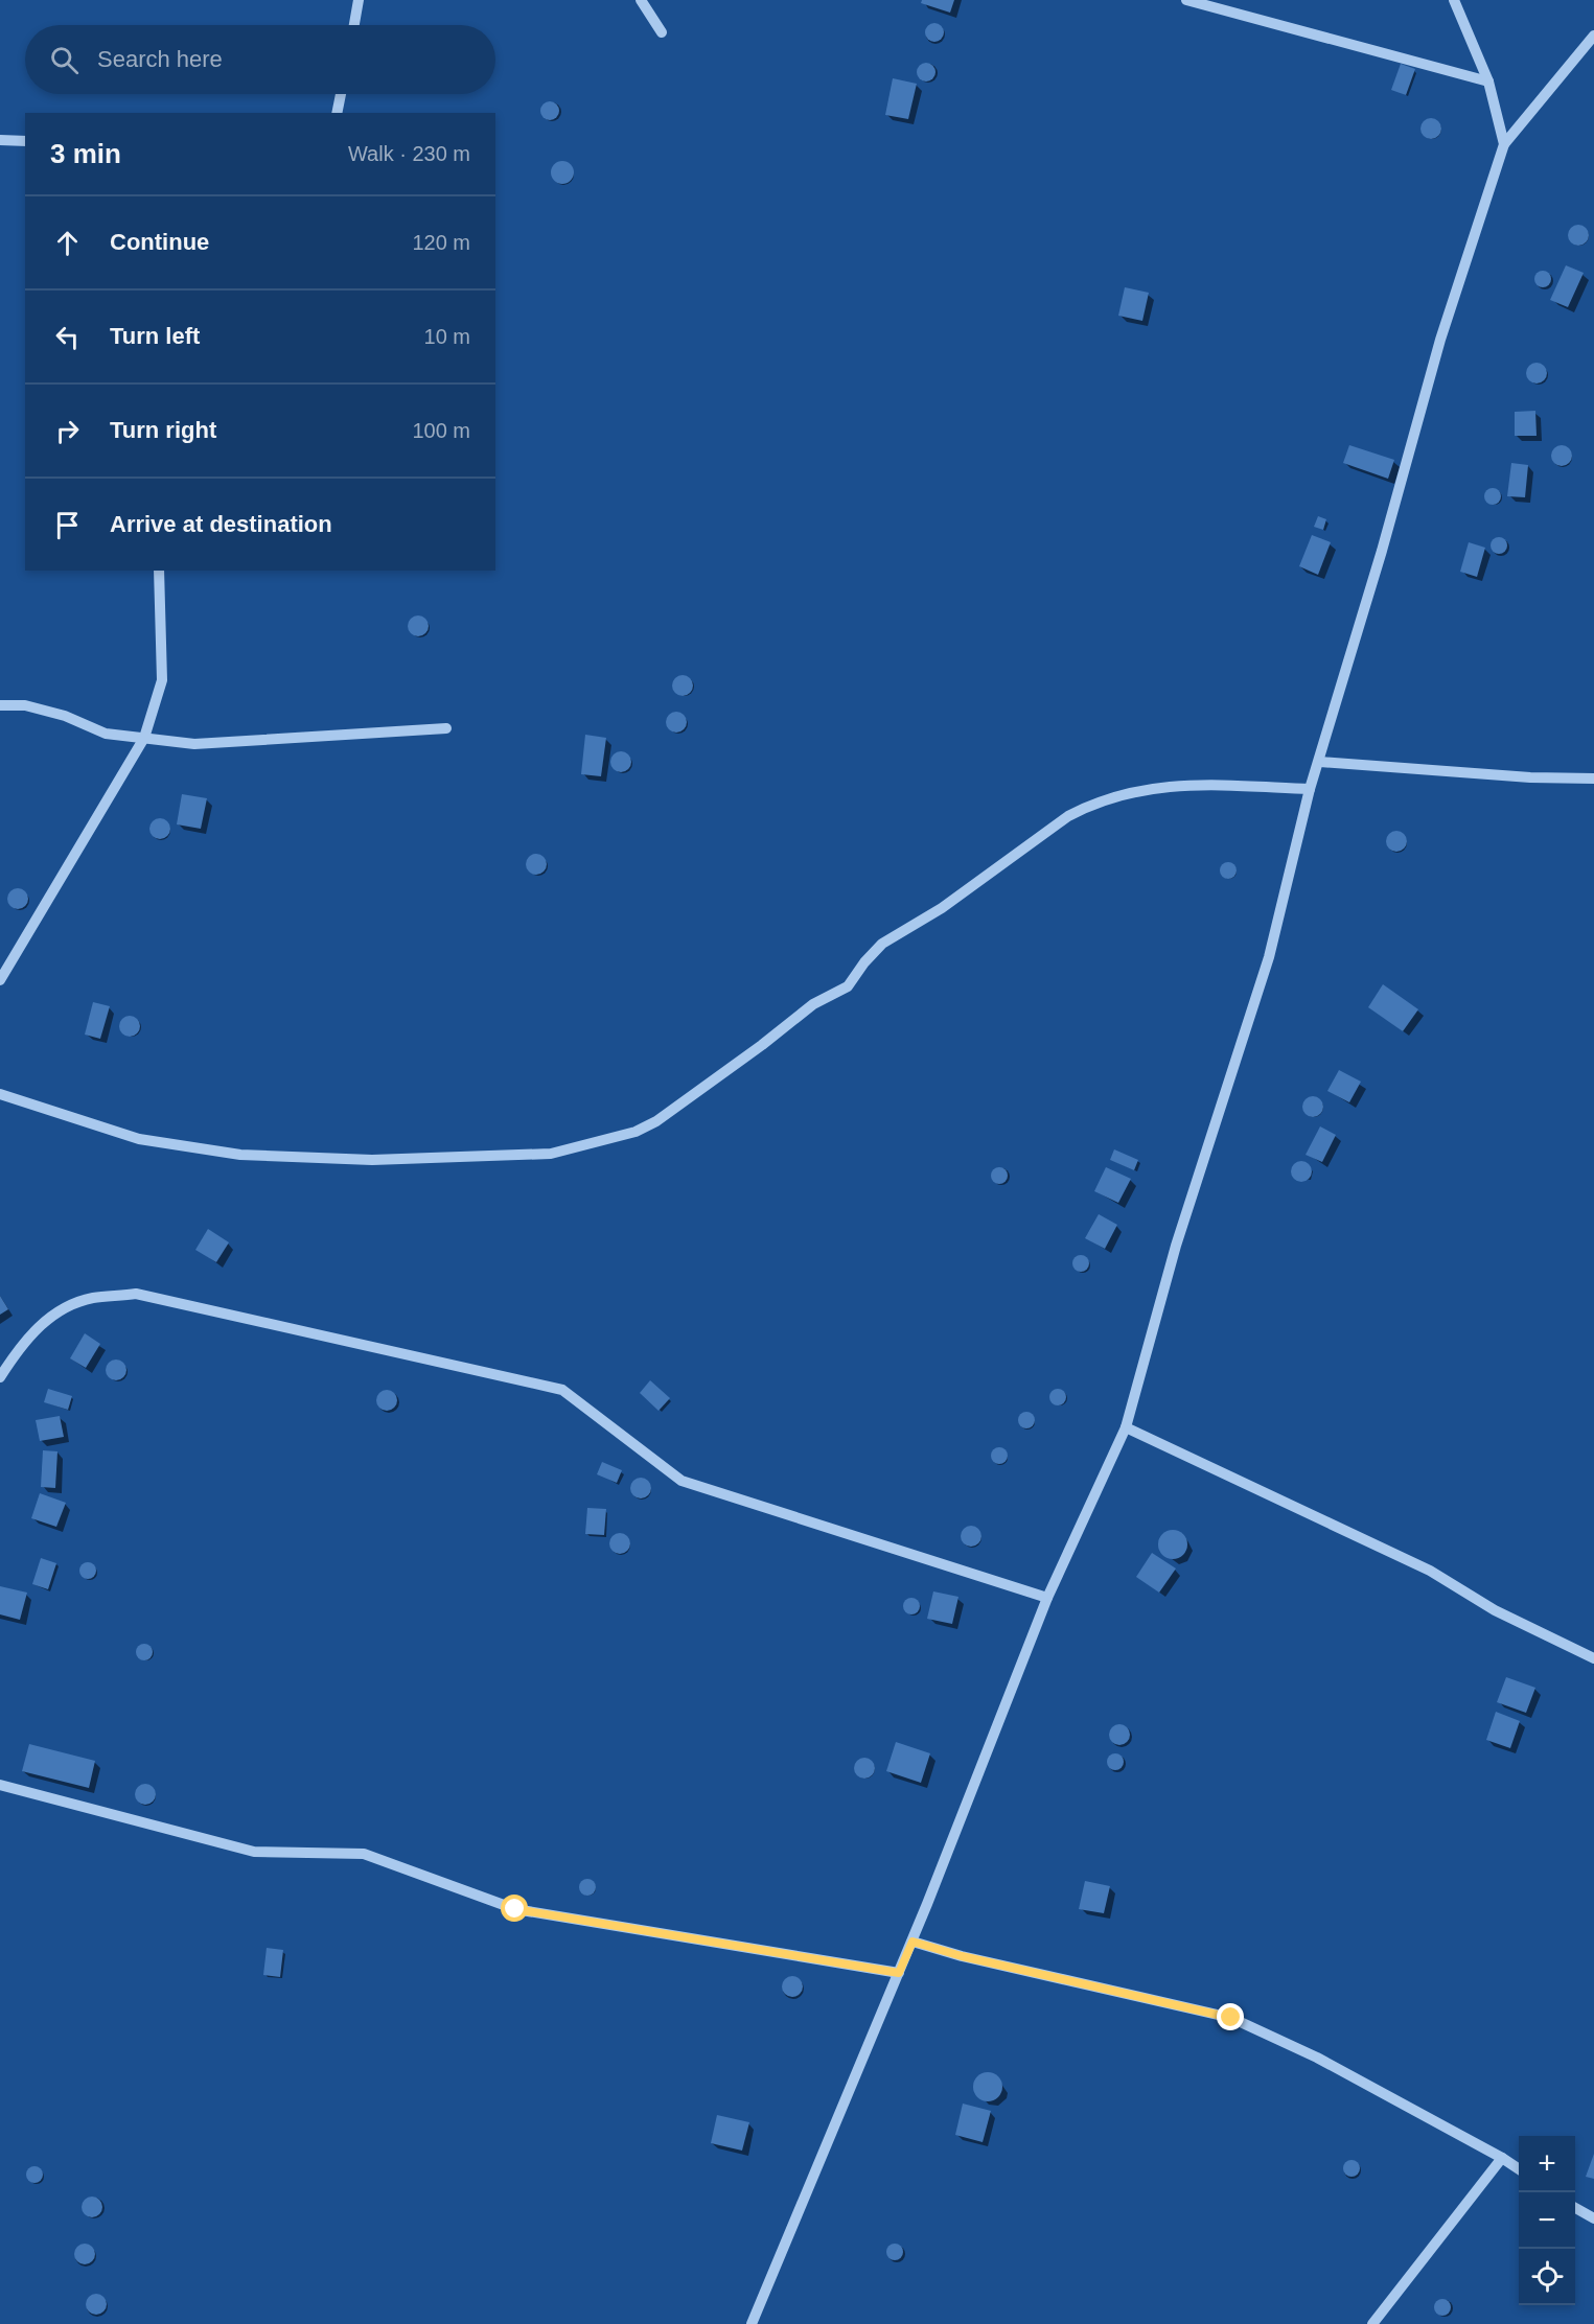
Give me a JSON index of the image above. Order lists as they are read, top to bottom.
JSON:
{
  "page": {
    "search": "Search here",
    "heading": ["3 min", "Walk · 230 m"],
    "list": [
      ["Continue", "120 m"],
      ["Turn left", "10 m"],
      ["Turn right", "100 m"],
      "Arrive at destination"
    ],
    "map_buttons": ["+", "−"]
  }
}
